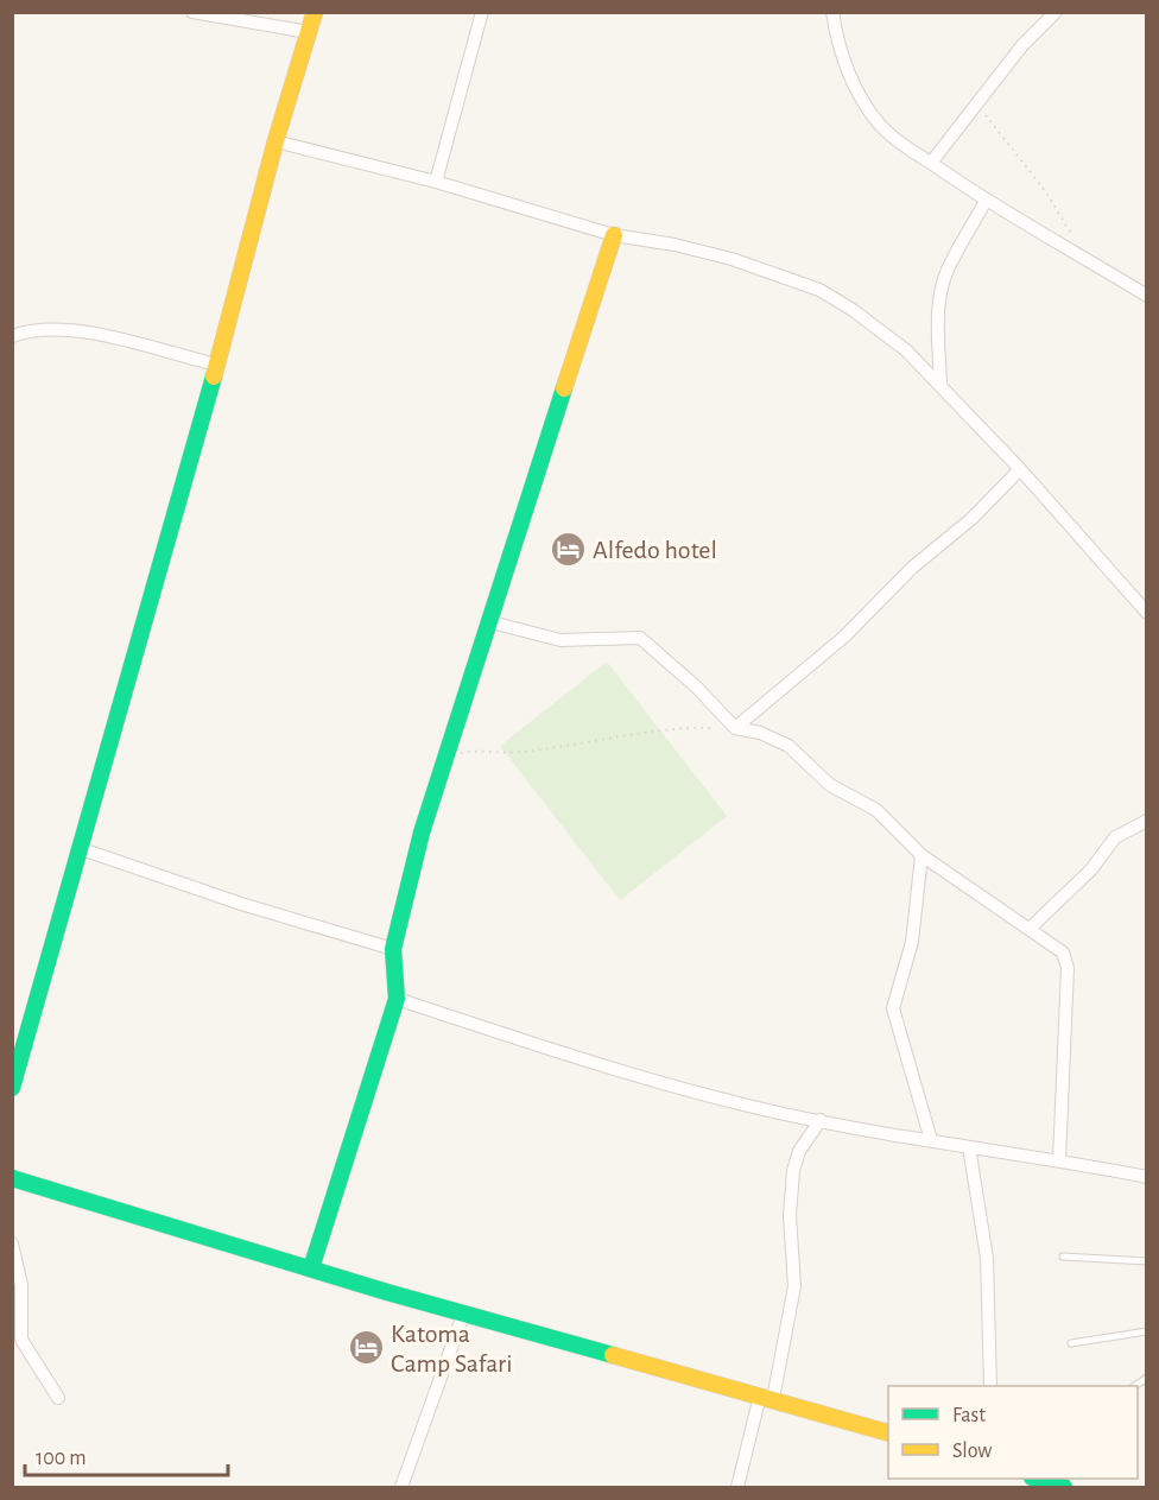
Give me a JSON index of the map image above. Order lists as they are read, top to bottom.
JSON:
{
  "places": {
    "hotel": ["Alfedo hotel", "Katoma Camp Safari"]
  },
  "legend": ["Fast", "Slow"],
  "scale_bar": "100 m"
}
